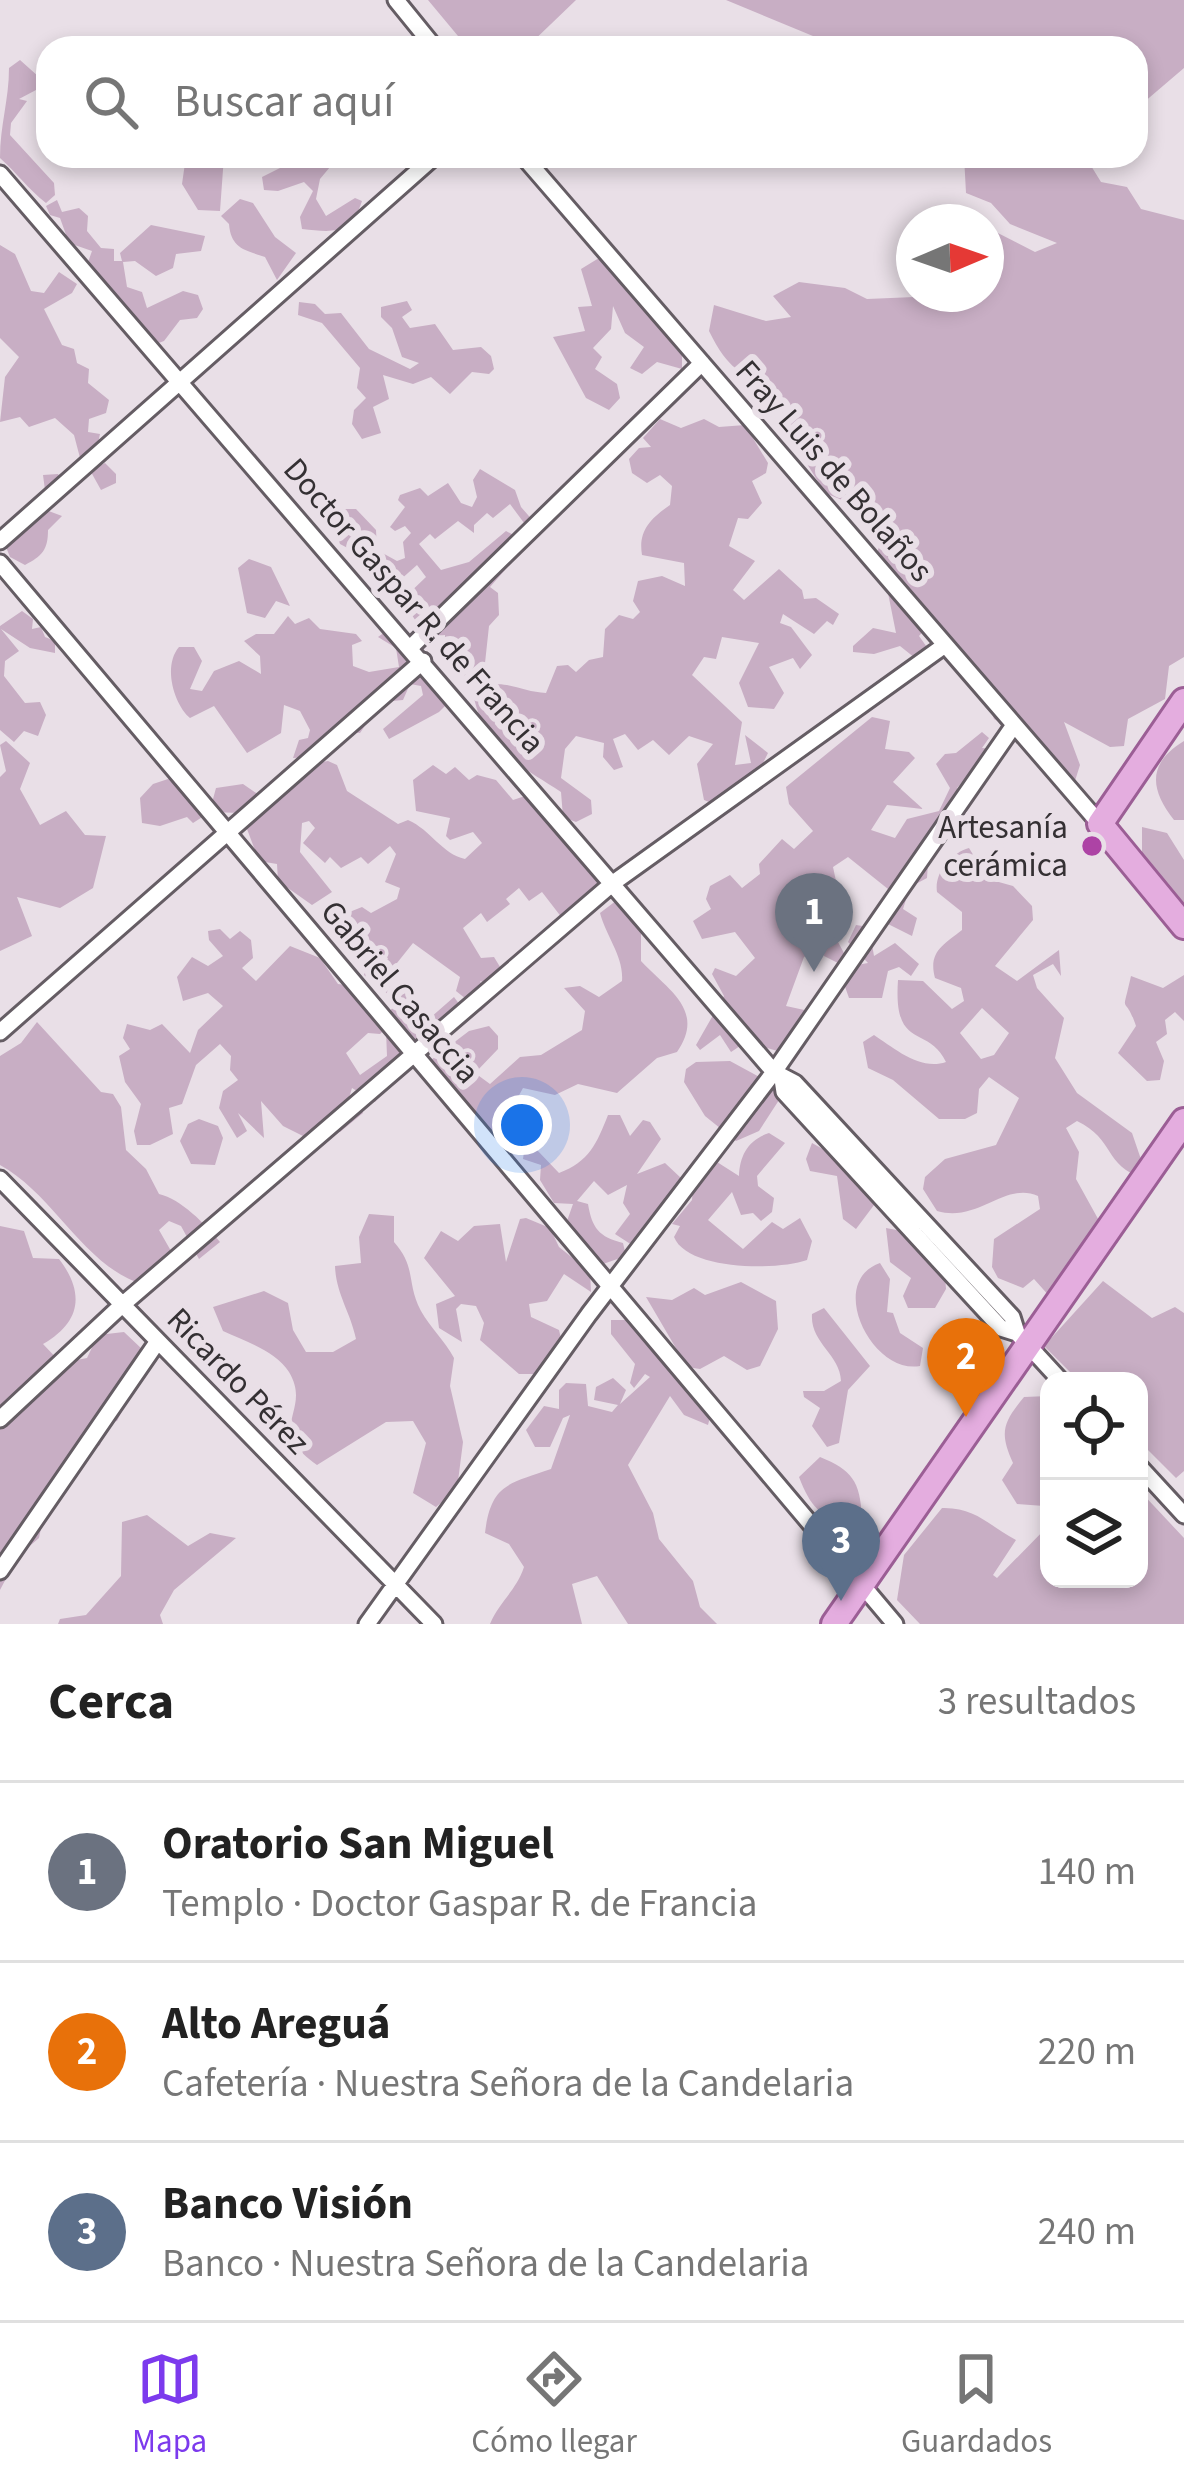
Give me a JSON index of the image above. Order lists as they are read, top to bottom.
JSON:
{
  "streets": {
    "street": [
      "Fray Luis de Bolaños",
      "Doctor Gaspar R. de Francia",
      "Gabriel Casaccia",
      "Ricardo Pérez"
    ]
  },
  "places": ["Artesanía cerámica"],
  "north": "right",
  "page": {
    "search": "Buscar aquí",
    "pins": ["1", "2", "3"],
    "heading": ["Cerca", "3 resultados"],
    "list": [
      {
        "mark": "1",
        "name": "Oratorio San Miguel",
        "note": "Templo · Doctor Gaspar R. de Francia",
        "value": "140 m"
      },
      {
        "mark": "2",
        "name": "Alto Areguá",
        "note": "Cafetería · Nuestra Señora de la Candelaria",
        "value": "220 m"
      },
      {
        "mark": "3",
        "name": "Banco Visión",
        "note": "Banco · Nuestra Señora de la Candelaria",
        "value": "240 m"
      }
    ],
    "nav": ["Mapa", "Cómo llegar", "Guardados"]
  }
}
